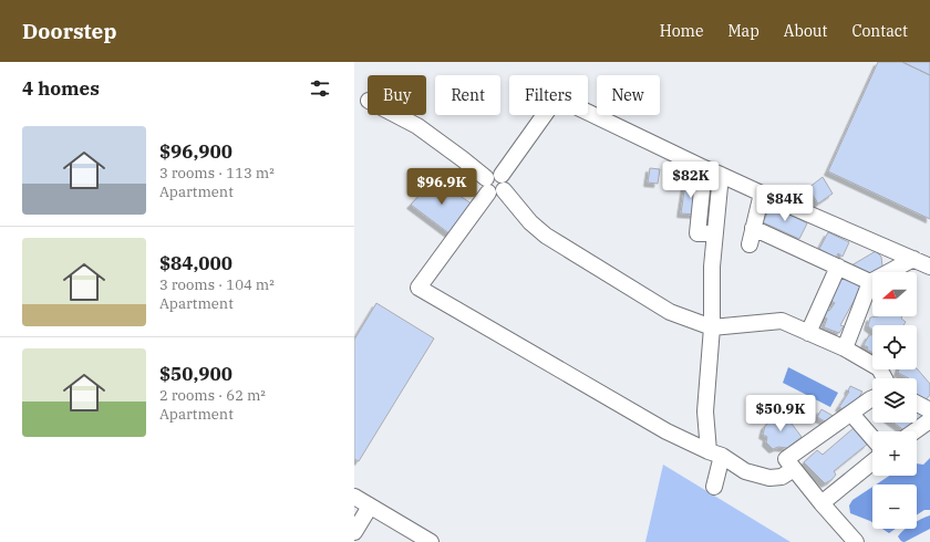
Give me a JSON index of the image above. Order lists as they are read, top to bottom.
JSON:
{
  "north": "left",
  "page": {
    "header": "Doorstep",
    "nav": [
      "Home",
      "Map",
      "About",
      "Contact"
    ],
    "heading": "4 homes",
    "chip": [
      "Buy",
      "Rent",
      "Filters",
      "New"
    ],
    "list": [
      {
        "name": "$96,900",
        "note": "3 rooms · 113 m² · Apartment"
      },
      {
        "name": "$84,000",
        "note": "3 rooms · 104 m² · Apartment"
      },
      {
        "name": "$50,900",
        "note": "2 rooms · 62 m² · Apartment"
      }
    ],
    "price": [
      "$82K",
      "$96.9K",
      "$84K",
      "$50.9K"
    ],
    "map_buttons": ["+", "−"]
  }
}
